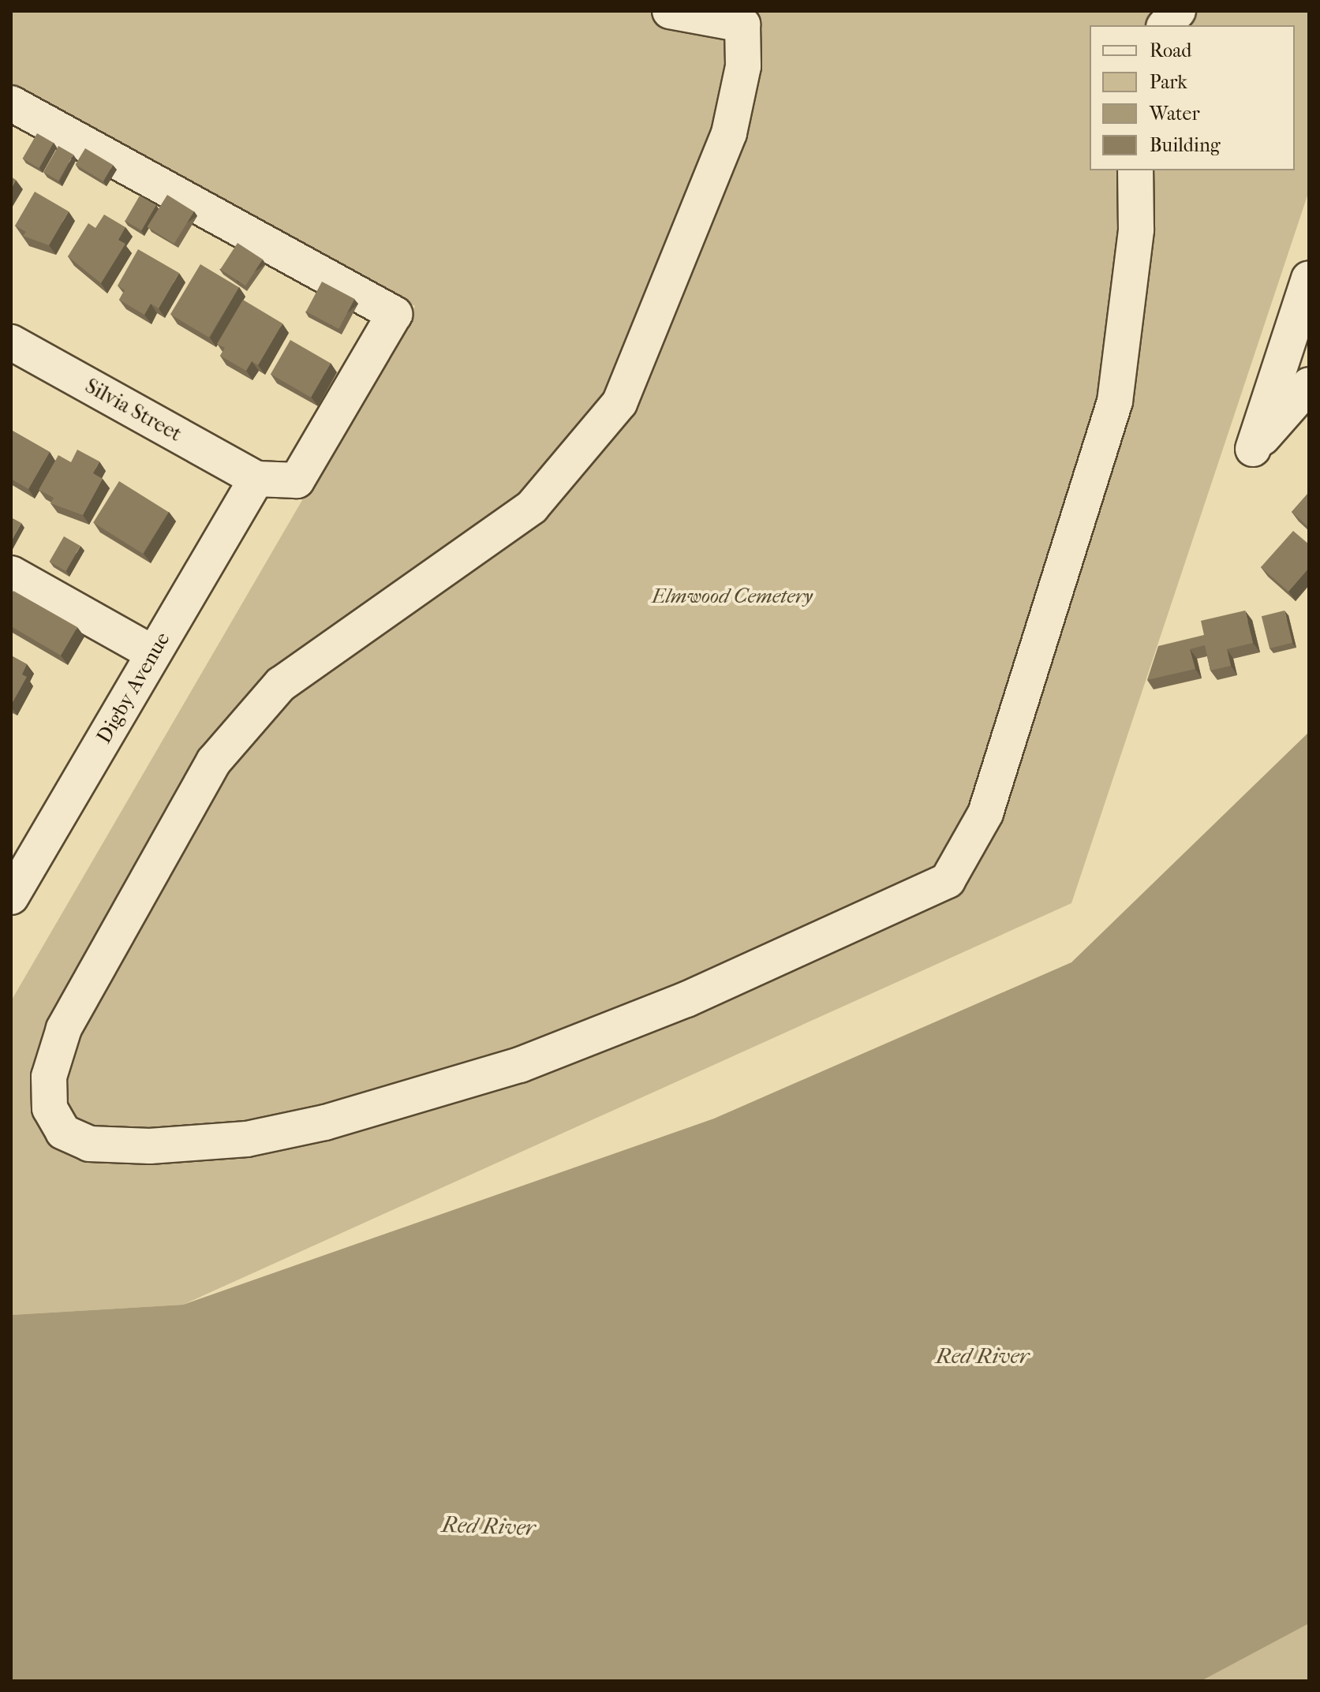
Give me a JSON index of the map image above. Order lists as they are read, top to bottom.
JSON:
{
  "streets": {
    "street": ["Silvia Street", "Digby Avenue"]
  },
  "crossings": [
    ["Silvia Street", "Digby Avenue"]
  ],
  "water": ["Red River"],
  "parks": ["Elmwood Cemetery"],
  "legend": [
    "Road",
    "Park",
    "Water",
    "Building"
  ]
}
